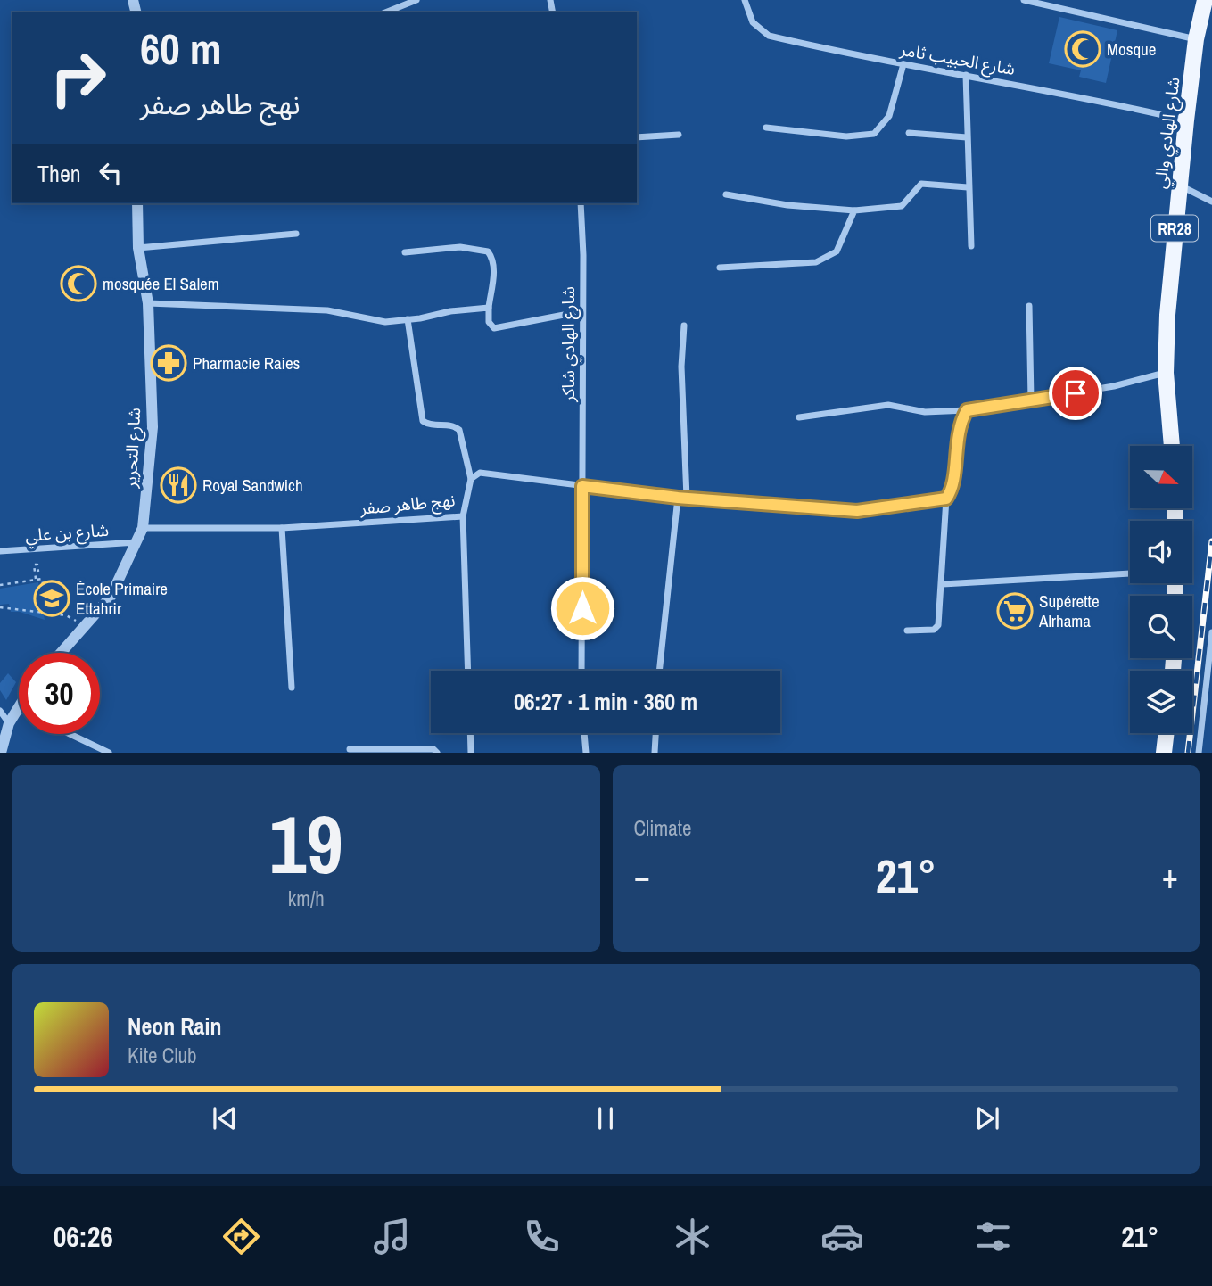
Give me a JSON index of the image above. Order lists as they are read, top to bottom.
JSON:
{
  "streets": {
    "main road": ["شارع الهادي والي", "RR28"],
    "street": [
      "شارع الحبيب ثامر",
      "شارع الهادي شاكر",
      "شارع التحرير",
      "نهج طاهر صفر",
      "شارع بن علي"
    ]
  },
  "crossings": [
    ["شارع الحبيب ثامر", "شارع الهادي والي"],
    ["شارع الهادي شاكر", "نهج طاهر صفر"],
    ["شارع التحرير", "نهج طاهر صفر"],
    ["شارع التحرير", "شارع بن علي"]
  ],
  "places": {
    "mosque": ["Mosque", "mosquée El Salem"],
    "pharmacy": ["Pharmacie Raies"],
    "restaurant": ["Royal Sandwich"],
    "school or university": ["École Primaire Ettahrir"],
    "supermarket": ["Supérette Alrhama"]
  },
  "north": "right",
  "page": {
    "turn": ["60 m", "نهج طاهر صفر"],
    "then": "Then",
    "limit": "30",
    "trip": "06:27 · 1 min · 360 m",
    "tile": [
      ["19", "km/h"],
      "Climate"
    ],
    "heat": ["−", "21°", "+"],
    "song": ["Neon Rain", "Kite Club"],
    "tabs": ["06:26", "21°"]
  }
}
